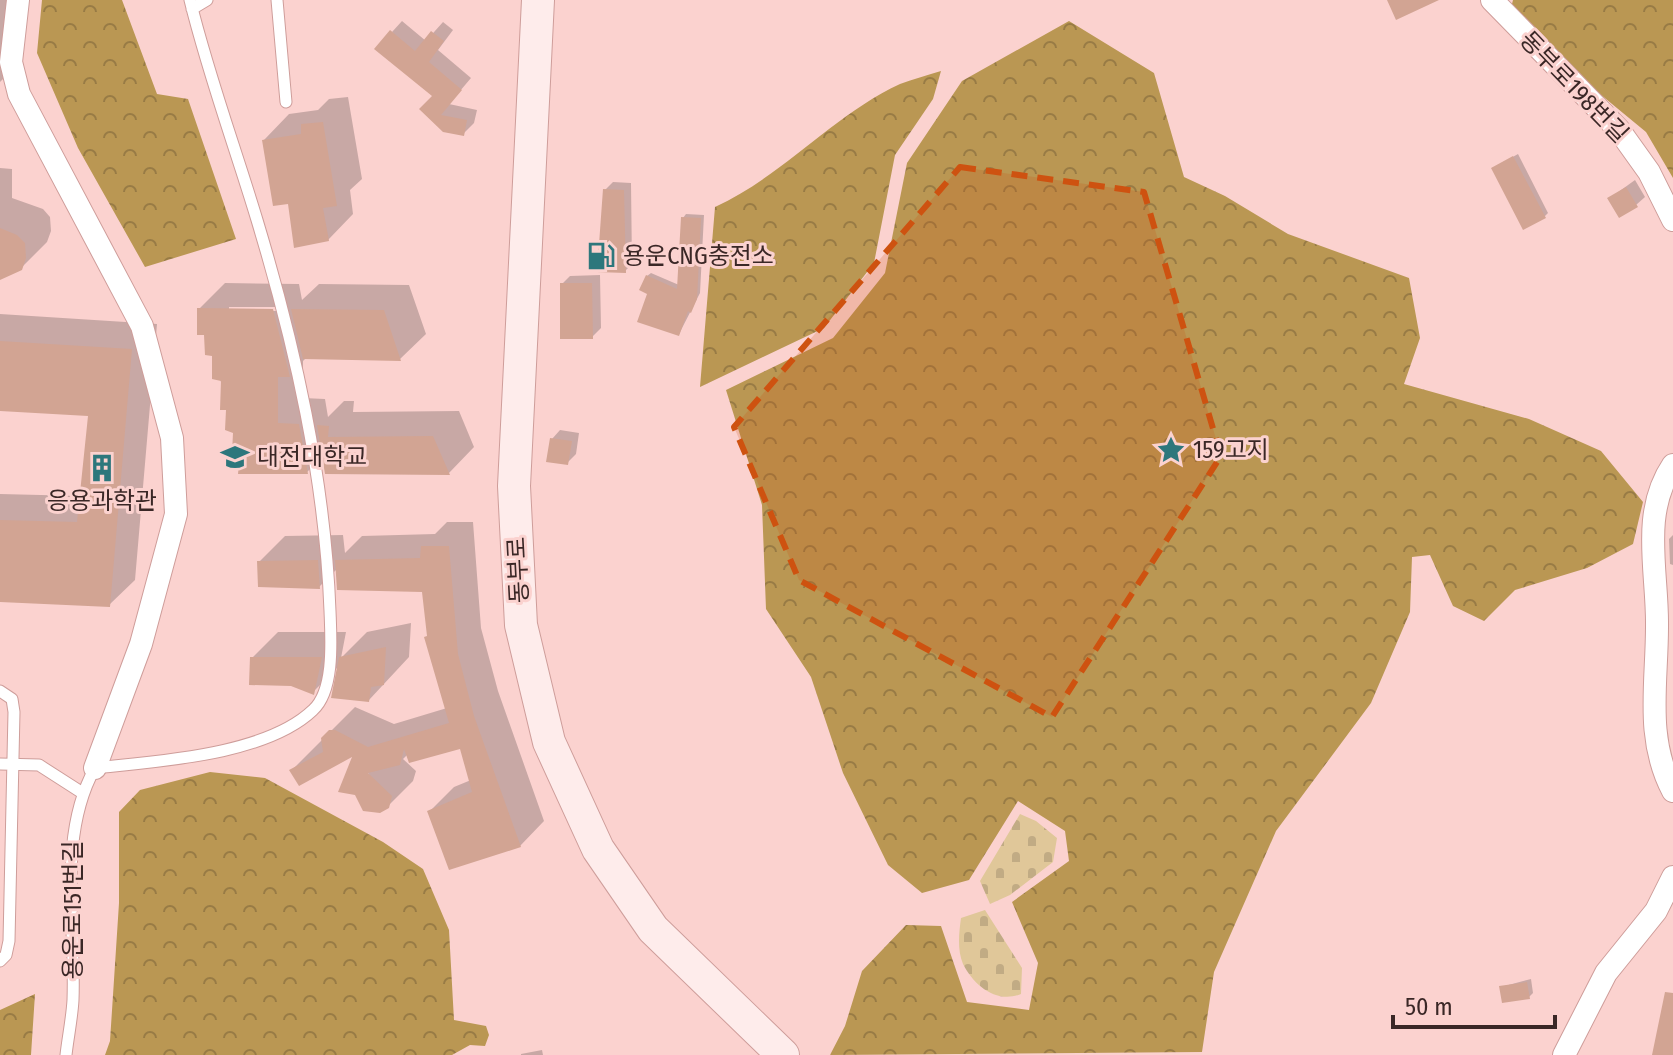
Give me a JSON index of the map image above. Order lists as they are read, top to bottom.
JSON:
{
  "streets": {
    "main road": ["동부로"],
    "street": ["동부로198번길"],
    "lane": ["용운로151번길"]
  },
  "places": {
    "fuel station": ["용운CNG충전소"],
    "place": ["159고지"],
    "school or university": ["대전대학교"],
    "building": ["응용과학관"]
  },
  "scale_bar": "50 m"
}
